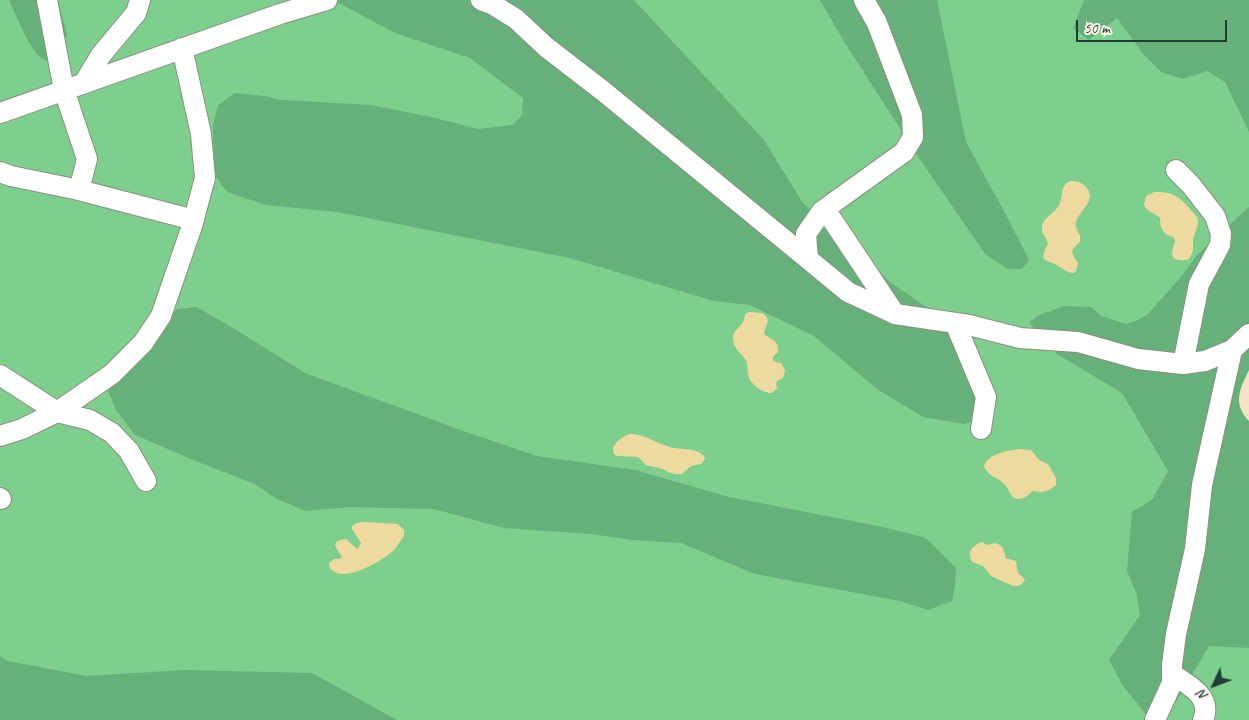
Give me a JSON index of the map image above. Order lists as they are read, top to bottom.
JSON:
{
  "scale_bar": "50 m",
  "north": "bottom left"
}
